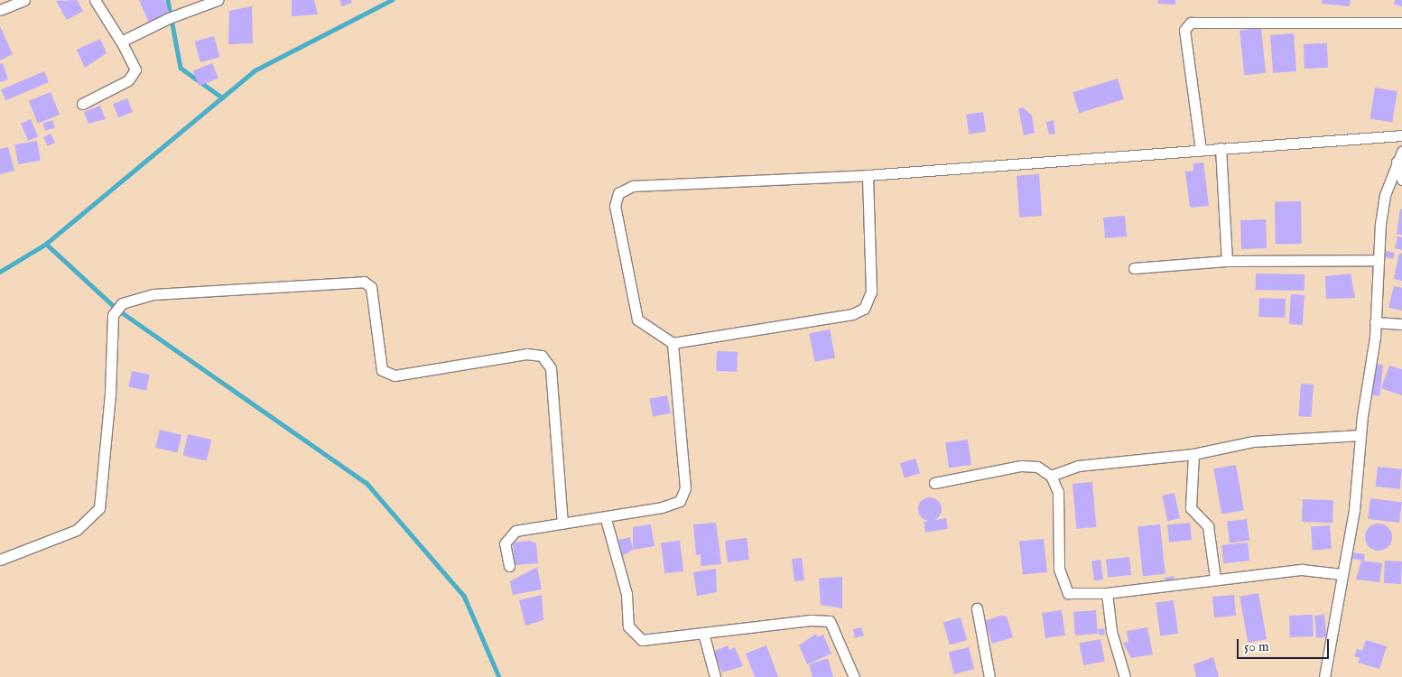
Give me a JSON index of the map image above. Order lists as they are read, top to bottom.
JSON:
{
  "scale_bar": "50 m"
}
